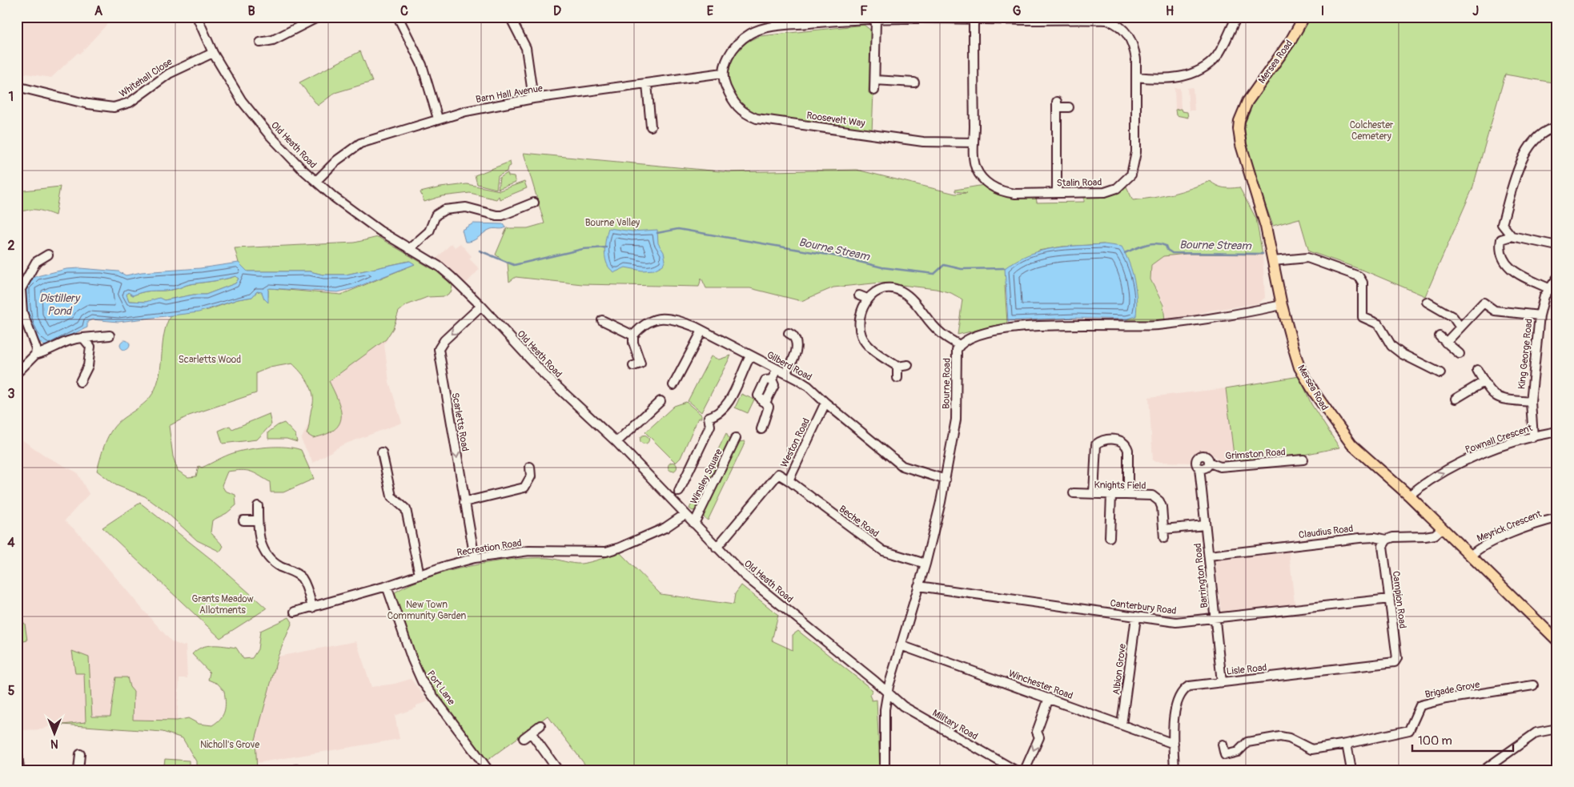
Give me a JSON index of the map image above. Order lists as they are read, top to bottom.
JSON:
{
  "streets": {
    "main road": ["Mersea Road"],
    "street": [
      "Whitehall Close",
      "Barn Hall Avenue",
      "Roosevelt Way",
      "Old Heath Road",
      "Stalin Road",
      "King George Road",
      "Gilberd Road",
      "Bourne Road",
      "Scarletts Road",
      "Pownall Crescent",
      "Weston Road",
      "Grimston Road",
      "Winsley Square",
      "Knights Field",
      "Beche Road",
      "Meyrick Crescent",
      "Claudius Road",
      "Recreation Road",
      "Barrington Road",
      "Campion Road",
      "Canterbury Road",
      "Albion Grove",
      "Lisle Road",
      "Winchester Road",
      "Port Lane",
      "Brigade Grove",
      "Military Road"
    ]
  },
  "crossings": [
    ["Mersea Road", "Bourne Road"],
    ["Mersea Road", "Pownall Crescent"],
    ["Mersea Road", "Meyrick Crescent"],
    ["Mersea Road", "Claudius Road"],
    ["Whitehall Close", "Old Heath Road"],
    ["Barn Hall Avenue", "Roosevelt Way"],
    ["Barn Hall Avenue", "Old Heath Road"],
    ["Roosevelt Way", "Stalin Road"],
    ["Old Heath Road", "Bourne Road"],
    ["Old Heath Road", "Scarletts Road"],
    ["Old Heath Road", "Weston Road"],
    ["Old Heath Road", "Winsley Square"],
    ["Old Heath Road", "Recreation Road"],
    ["Old Heath Road", "Military Road"],
    ["King George Road", "Pownall Crescent"],
    ["Gilberd Road", "Bourne Road"],
    ["Gilberd Road", "Weston Road"],
    ["Gilberd Road", "Winsley Square"],
    ["Bourne Road", "Beche Road"],
    ["Bourne Road", "Canterbury Road"],
    ["Bourne Road", "Winchester Road"],
    ["Bourne Road", "Military Road"],
    ["Scarletts Road", "Recreation Road"],
    ["Weston Road", "Beche Road"],
    ["Grimston Road", "Barrington Road"],
    ["Claudius Road", "Barrington Road"],
    ["Claudius Road", "Campion Road"],
    ["Recreation Road", "Port Lane"],
    ["Barrington Road", "Canterbury Road"],
    ["Barrington Road", "Lisle Road"],
    ["Campion Road", "Canterbury Road"],
    ["Campion Road", "Lisle Road"],
    ["Canterbury Road", "Albion Grove"],
    ["Albion Grove", "Winchester Road"],
    ["Lisle Road", "Winchester Road"]
  ],
  "one_way": ["Scarletts Road", "Pownall Crescent"],
  "water": ["Bourne Stream", "Distillery Pond"],
  "parks": [
    "Colchester Cemetery",
    "Bourne Valley",
    "Scarletts Wood",
    "Grants Meadow Allotments",
    "New Town Community Garden",
    "Nicholl's Grove"
  ],
  "scale_bar": "100 m",
  "north": "bottom",
  "grid": {
    "columns": [
      "A",
      "B",
      "C",
      "D",
      "E",
      "F",
      "G",
      "H",
      "I",
      "J"
    ],
    "rows": [
      "1",
      "2",
      "3",
      "4",
      "5"
    ]
  }
}
